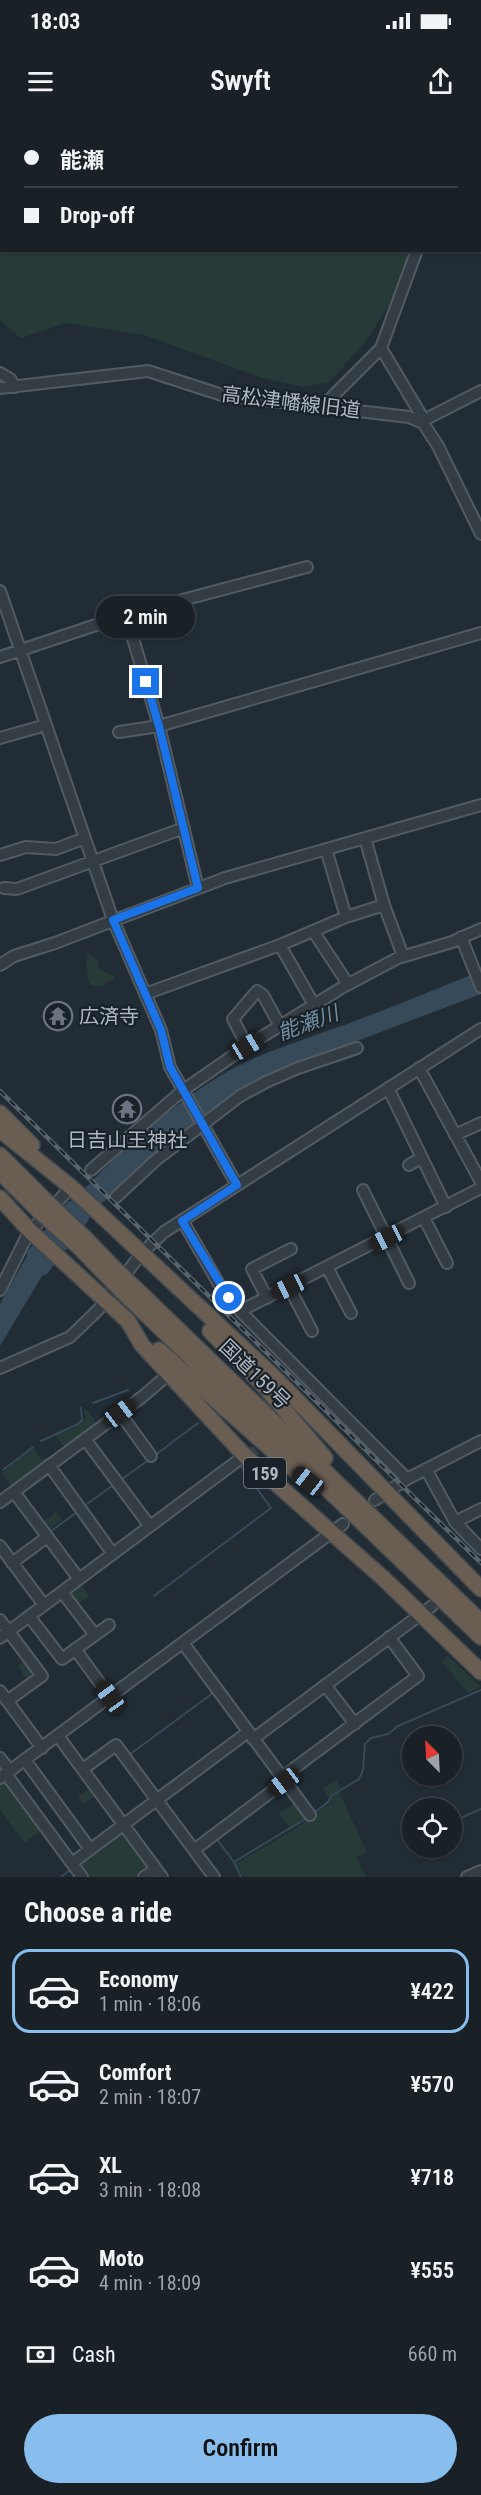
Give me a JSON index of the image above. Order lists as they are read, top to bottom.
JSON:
{
  "streets": {
    "highway": ["国道159号", "159"],
    "street": ["高松津幡線旧道"]
  },
  "crossings": [
    ["国道159号", "159"]
  ],
  "water": ["能瀬川"],
  "places": {
    "temple": ["広済寺", "日吉山王神社"]
  },
  "north": "top left",
  "page": {
    "status": "18:03",
    "header": "Swyft",
    "banner": ["能瀬", "Drop-off"],
    "bubble": "2 min",
    "heading": "Choose a ride",
    "list": [
      {
        "name": "Economy",
        "note": "1 min · 18:06",
        "value": "¥422"
      },
      {
        "name": "Comfort",
        "note": "2 min · 18:07",
        "value": "¥570"
      },
      {
        "name": "XL",
        "note": "3 min · 18:08",
        "value": "¥718"
      },
      {
        "name": "Moto",
        "note": "4 min · 18:09",
        "value": "¥555"
      }
    ],
    "pay": ["Cash", "660 m"],
    "buttons": "Confirm"
  }
}
